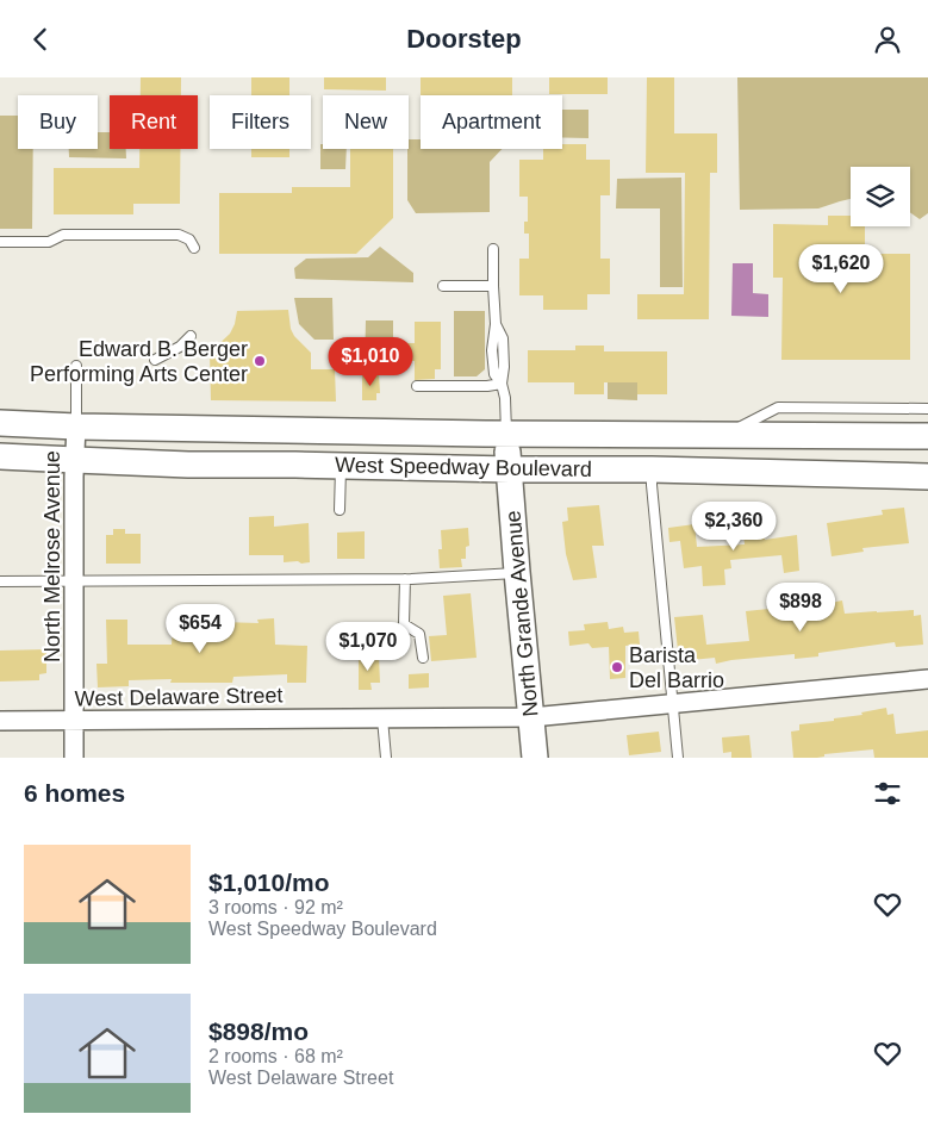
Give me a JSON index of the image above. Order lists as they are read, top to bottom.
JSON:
{
  "streets": {
    "main road": ["West Speedway Boulevard", "North Grande Avenue"],
    "street": ["North Melrose Avenue", "West Delaware Street"]
  },
  "crossings": [
    ["West Speedway Boulevard", "North Melrose Avenue"],
    ["West Speedway Boulevard", "North Grande Avenue"],
    ["North Melrose Avenue", "West Delaware Street"],
    ["North Grande Avenue", "West Delaware Street"]
  ],
  "places": ["Edward B. Berger Performing Arts Center", "Barista Del Barrio"],
  "page": {
    "header": "Doorstep",
    "chip": [
      "Buy",
      "Rent",
      "Filters",
      "New",
      "Apartment"
    ],
    "price": [
      "$1,620",
      "$1,010",
      "$2,360",
      "$898",
      "$654",
      "$1,070"
    ],
    "heading": "6 homes",
    "list": [
      {
        "name": "$1,010/mo",
        "note": "3 rooms · 92 m² · West Speedway Boulevard"
      },
      {
        "name": "$898/mo",
        "note": "2 rooms · 68 m² · West Delaware Street"
      }
    ]
  }
}
